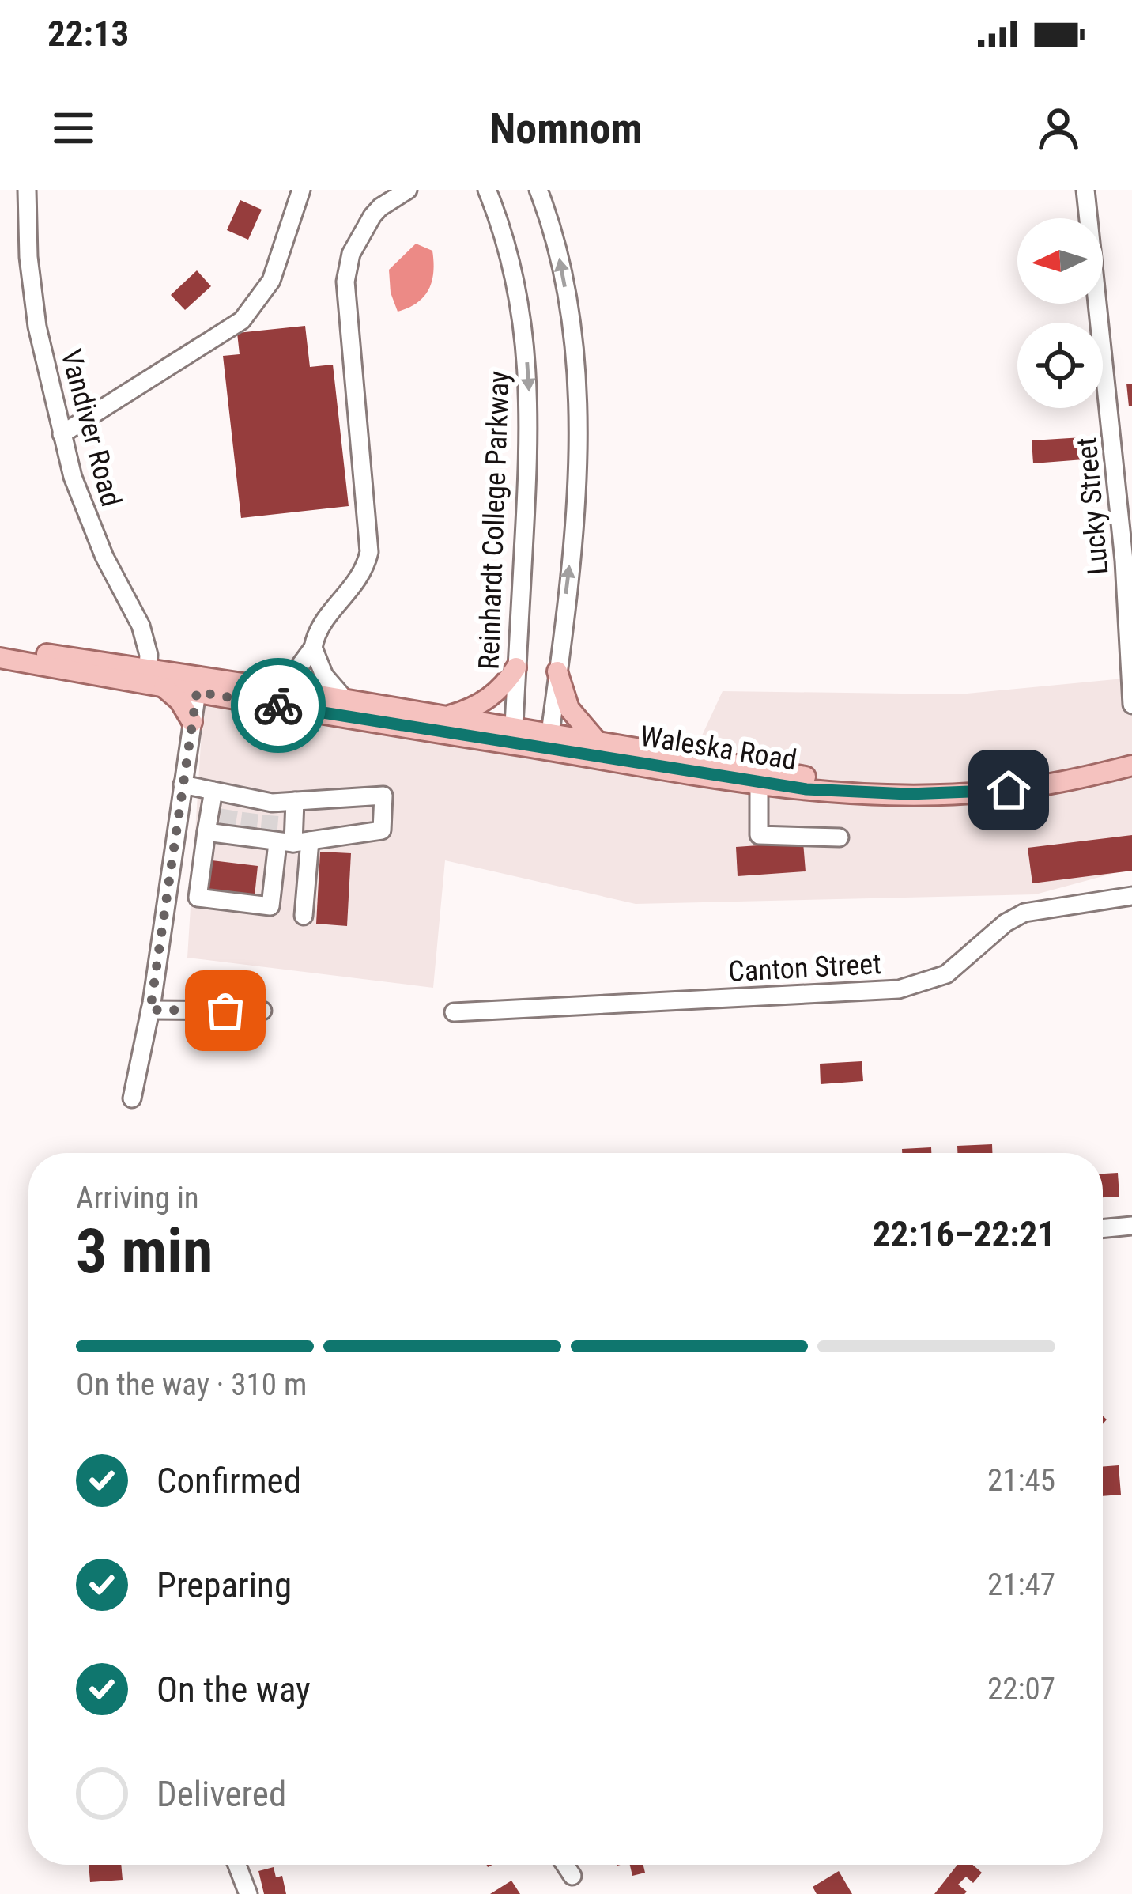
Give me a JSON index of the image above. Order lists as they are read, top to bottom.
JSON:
{
  "streets": {
    "main road": ["Waleska Road"],
    "street": [
      "Vandiver Road",
      "Lucky Street",
      "Reinhardt College Parkway",
      "Canton Street"
    ]
  },
  "north": "left",
  "page": {
    "status": "22:13",
    "header": "Nomnom",
    "heading": ["3 min", "Arriving in", "22:16–22:21"],
    "bar": "On the way · 310 m",
    "list": [
      ["Confirmed", "21:45"],
      ["Preparing", "21:47"],
      ["On the way", "22:07"],
      "Delivered"
    ]
  }
}
